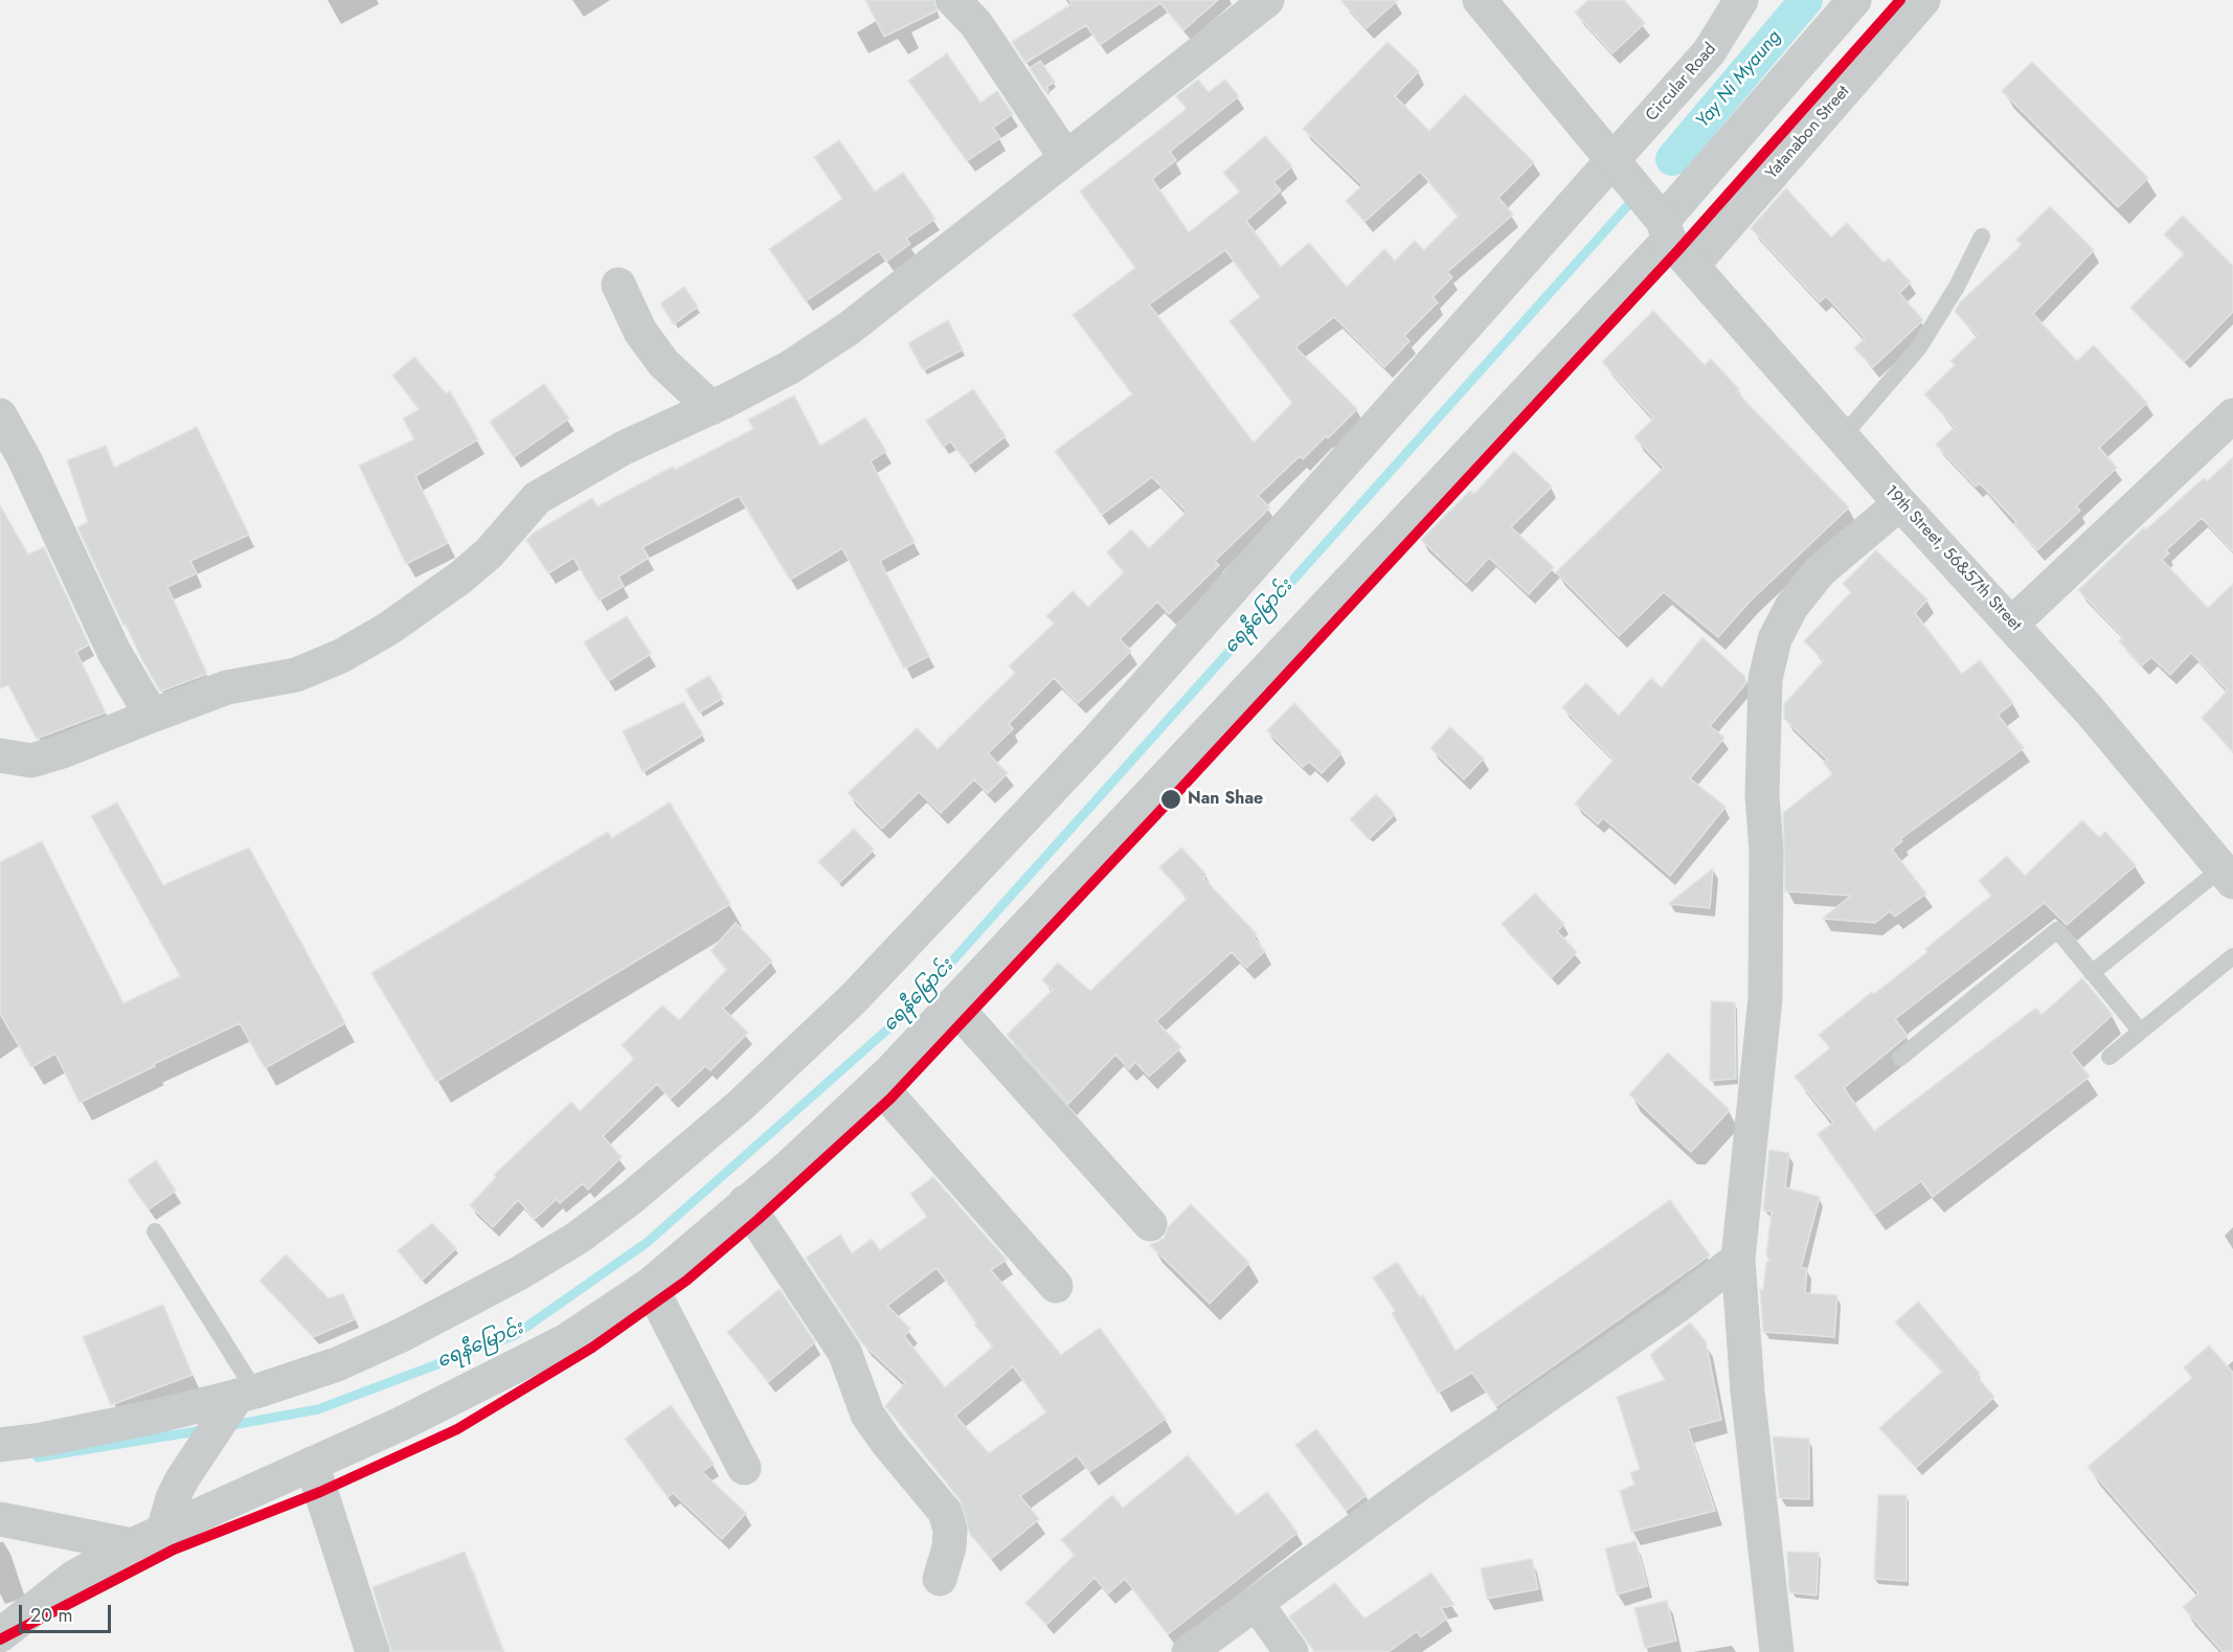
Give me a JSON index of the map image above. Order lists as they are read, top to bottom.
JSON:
{
  "streets": {
    "street": ["Circular Road", "Yatanabon Street", "19th Street, 56&57th Street"]
  },
  "crossings": [
    ["Circular Road", "19th Street, 56&57th Street"],
    ["Yatanabon Street", "19th Street, 56&57th Street"]
  ],
  "water": ["Yay Ni Myaung", "ရေနီမြောင်း"],
  "places": ["Nan Shae"],
  "scale_bar": "20 m"
}
